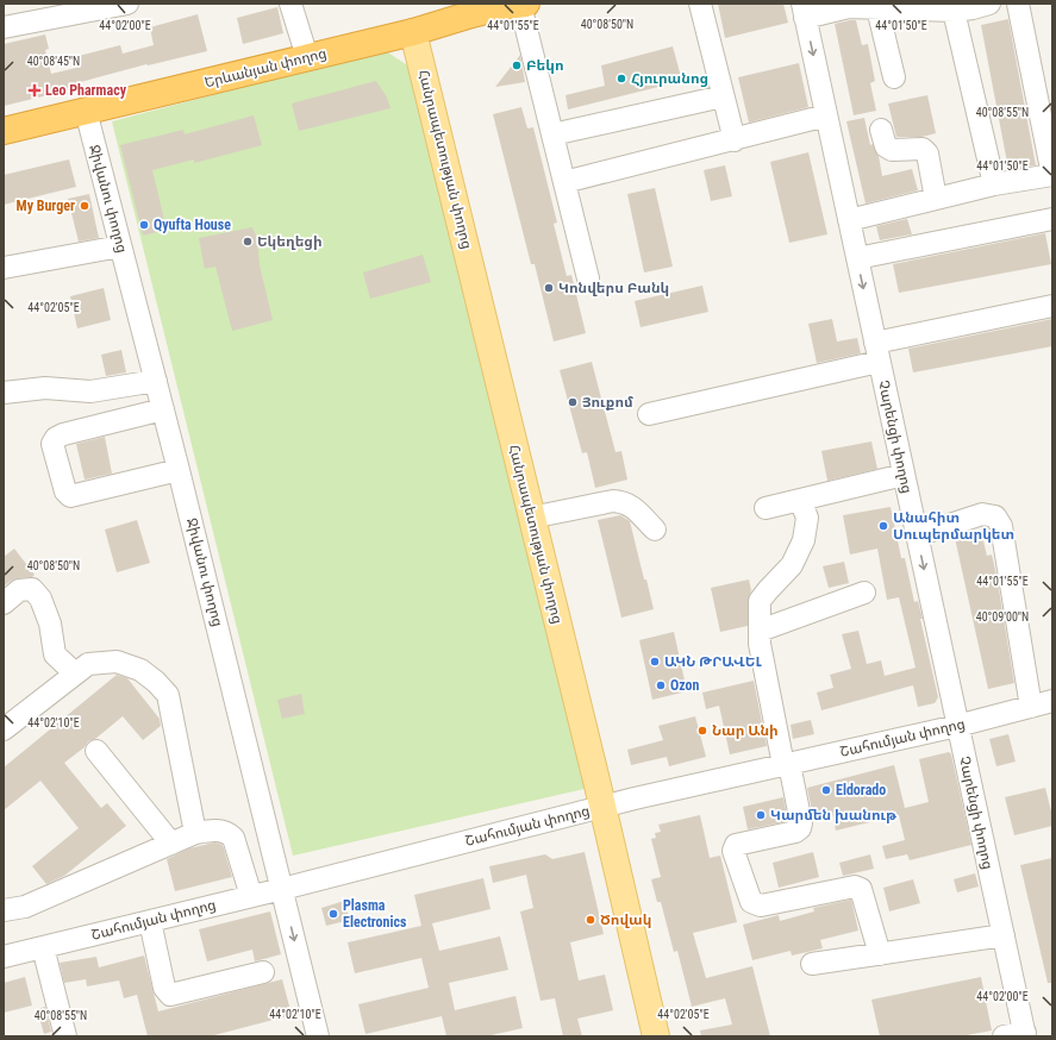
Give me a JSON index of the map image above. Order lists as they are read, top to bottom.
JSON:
{
  "streets": {
    "highway": ["Երևանյան փողոց"],
    "main road": ["Հանրապետության փողոց"],
    "street": ["Ջիվանու փողոց", "Չարենցի փողոց", "Շահումյան փողոց"]
  },
  "crossings": [
    ["Երևանյան փողոց", "Հանրապետության փողոց"],
    ["Երևանյան փողոց", "Ջիվանու փողոց"],
    ["Հանրապետության փողոց", "Շահումյան փողոց"],
    ["Ջիվանու փողոց", "Շահումյան փողոց"],
    ["Չարենցի փողոց", "Շահումյան փողոց"]
  ],
  "places": {
    "other": [
      "Բեկո",
      "Հյուրանոց",
      "My Burger",
      "Qyufta House",
      "Եկեղեցի",
      "Կոնվերս Բանկ",
      "Յուքոմ",
      "Անահիտ Սուպերմարկետ",
      "ԱԿՆ ԹՐԱՎԵԼ",
      "Ozon",
      "Նար Անի",
      "Eldorado",
      "Կարմեն խանութ",
      "Plasma Electronics",
      "Ծովակ"
    ],
    "health": ["Leo Pharmacy"]
  },
  "coordinates": [
    "40°08'50\"N",
    "44°02'00\"E",
    "44°01'55\"E",
    "44°01'50\"E",
    "40°08'45\"N",
    "40°08'55\"N",
    "44°02'05\"E",
    "40°09'00\"N",
    "44°02'10\"E"
  ]
}
